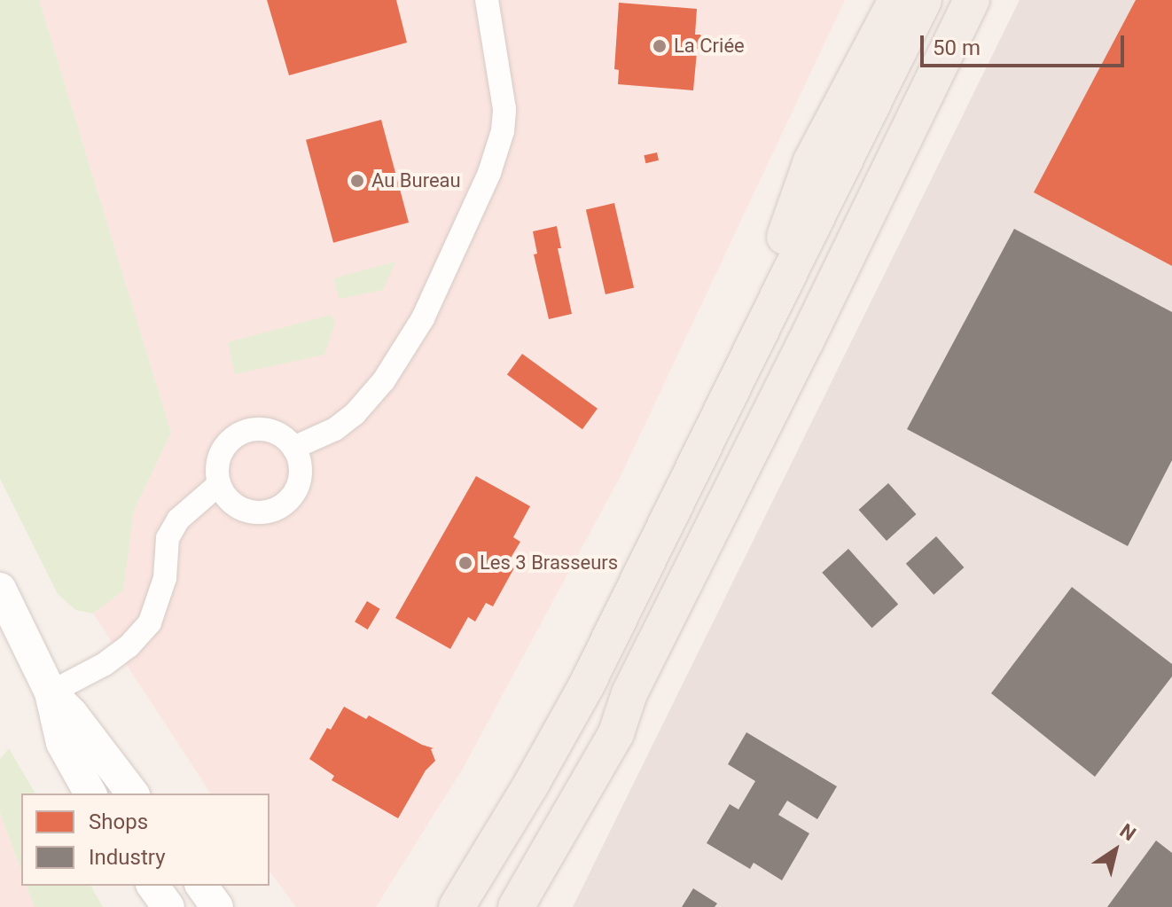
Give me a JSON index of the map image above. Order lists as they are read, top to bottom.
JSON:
{
  "places": ["La Criée", "Au Bureau", "Les 3 Brasseurs"],
  "legend": ["Shops", "Industry"],
  "scale_bar": "50 m",
  "north": "top right"
}
